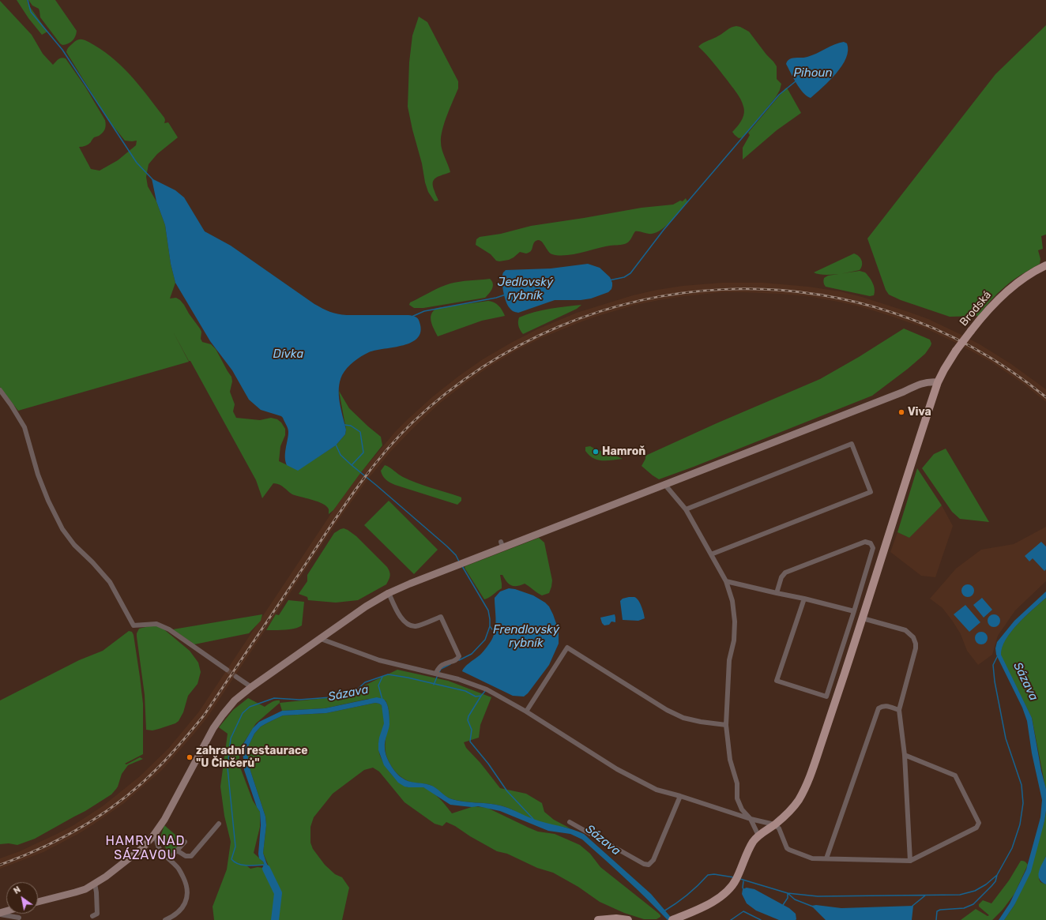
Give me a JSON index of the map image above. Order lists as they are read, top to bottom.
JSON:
{
  "streets": {
    "main road": ["Brodská"]
  },
  "districts": ["HAMRY NAD SÁZAVOU"],
  "water": [
    "Pihoun",
    "Jedlovský rybník",
    "Dívka",
    "Frendlovský rybník",
    "Sázava"
  ],
  "places": ["Viva", "Hamroň", "zahradní restaurace \"U Činčerů\""],
  "north": "top left"
}
